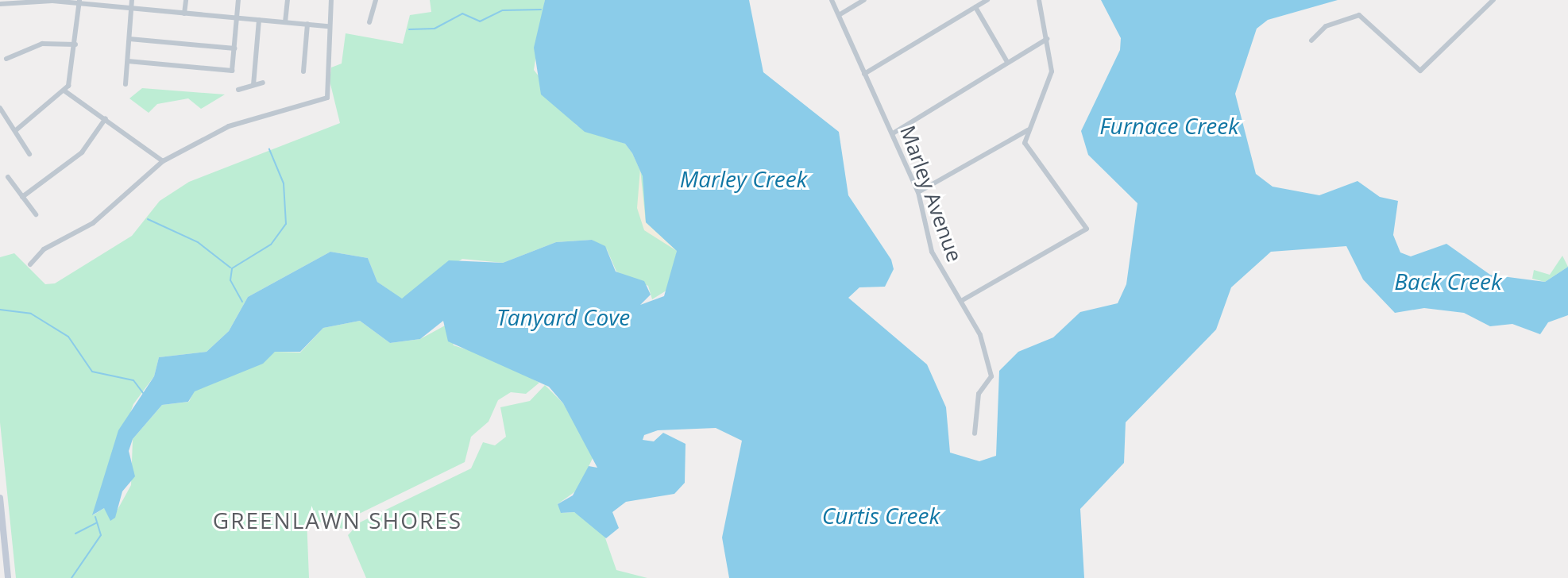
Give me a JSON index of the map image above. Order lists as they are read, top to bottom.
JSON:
{
  "streets": {
    "street": ["Marley Avenue"]
  },
  "districts": ["GREENLAWN SHORES"],
  "water": [
    "Furnace Creek",
    "Marley Creek",
    "Back Creek",
    "Tanyard Cove",
    "Curtis Creek"
  ]
}
